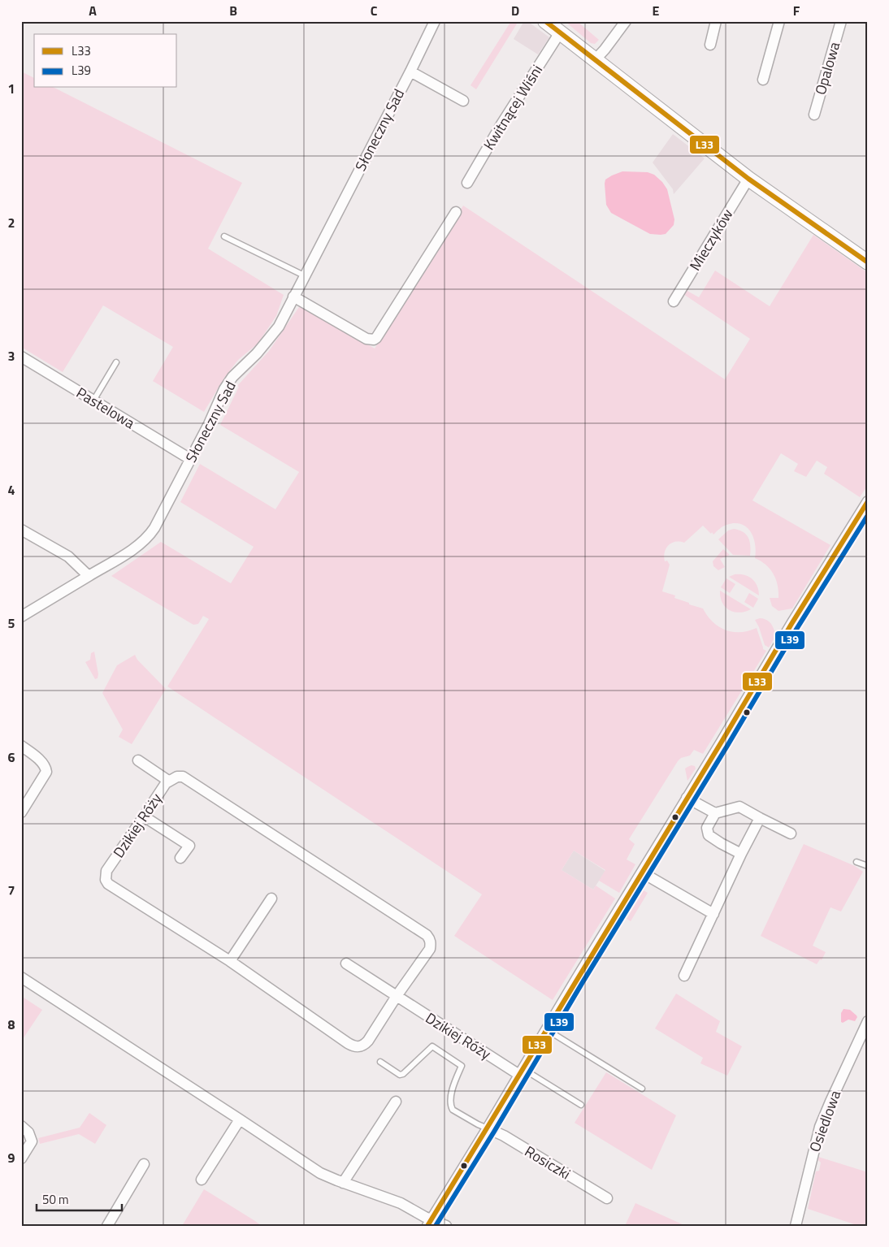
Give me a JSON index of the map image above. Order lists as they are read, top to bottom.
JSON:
{
  "streets": {
    "street": [
      "Opalowa",
      "Kwitnącej Wiśni",
      "Słoneczny Sad",
      "Mieczyków",
      "Pastelowa",
      "Dzikiej Róży",
      "Osiedlowa",
      "Rosiczki"
    ]
  },
  "crossings": [
    ["Słoneczny Sad", "Pastelowa"]
  ],
  "lines": ["transit line L33", "transit line L39"],
  "legend": ["L33", "L39"],
  "scale_bar": "50 m",
  "grid": {
    "columns": [
      "A",
      "B",
      "C",
      "D",
      "E",
      "F"
    ],
    "rows": [
      "1",
      "2",
      "3",
      "4",
      "5",
      "6",
      "7",
      "8",
      "9"
    ]
  }
}
